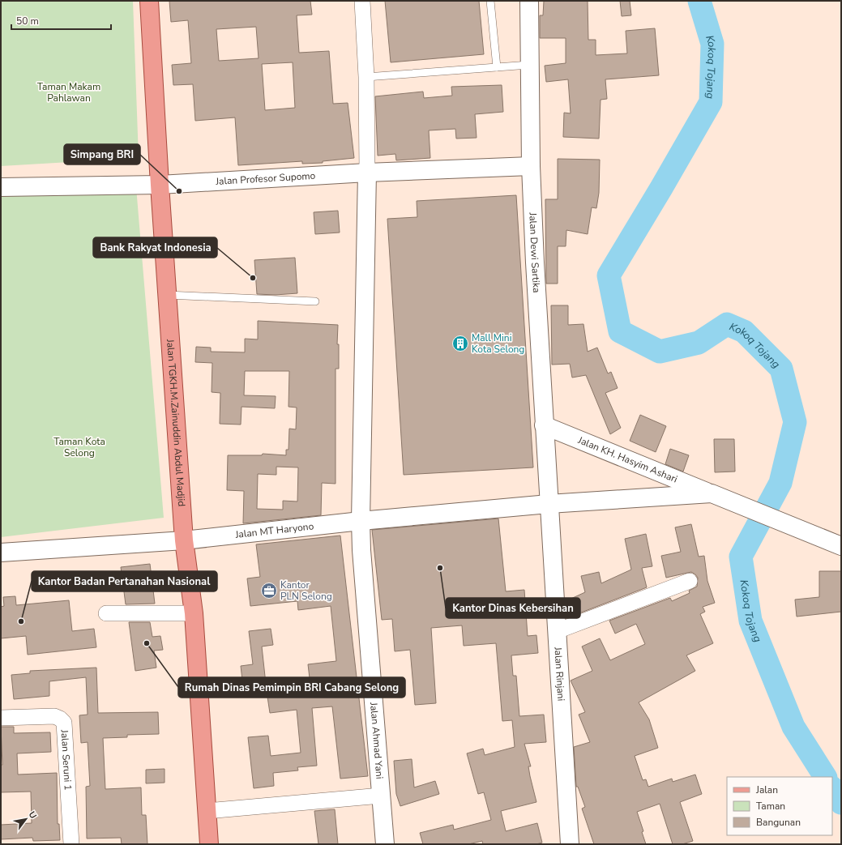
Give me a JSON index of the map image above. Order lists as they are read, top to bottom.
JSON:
{
  "streets": {
    "main road": ["Jalan TGKH.M.Zainuddin Abdul Madjid"],
    "street": [
      "Jalan Profesor Supomo",
      "Jalan Dewi Sartika",
      "Jalan KH. Hasyim Ashari",
      "Jalan MT Haryono",
      "Jalan Rinjani",
      "Jalan Ahmad Yani",
      "Jalan Seruni 1"
    ]
  },
  "crossings": [
    ["Jalan Profesor Supomo", "Jalan Dewi Sartika"],
    ["Jalan Profesor Supomo", "Jalan TGKH.M.Zainuddin Abdul Madjid"],
    ["Jalan Profesor Supomo", "Jalan Ahmad Yani"],
    ["Jalan Dewi Sartika", "Jalan KH. Hasyim Ashari"],
    ["Jalan Dewi Sartika", "Jalan MT Haryono"],
    ["Jalan Dewi Sartika", "Jalan Rinjani"],
    ["Jalan TGKH.M.Zainuddin Abdul Madjid", "Jalan MT Haryono"],
    ["Jalan KH. Hasyim Ashari", "Jalan MT Haryono"],
    ["Jalan KH. Hasyim Ashari", "Jalan Rinjani"],
    ["Jalan MT Haryono", "Jalan Rinjani"],
    ["Jalan MT Haryono", "Jalan Ahmad Yani"]
  ],
  "water": ["Kokoq Tojang"],
  "parks": ["Taman Makam Pahlawan", "Taman Kota Selong"],
  "places": {
    "other": [
      "Simpang BRI",
      "Bank Rakyat Indonesia",
      "Kantor Dinas Kebersihan",
      "Kantor Badan Pertanahan Nasional",
      "Rumah Dinas Pemimpin BRI Cabang Selong"
    ],
    "building": ["Mall Mini Kota Selong"],
    "office": ["Kantor PLN Selong"]
  },
  "legend": ["Jalan", "Taman", "Bangunan"],
  "scale_bar": "50 m",
  "north": "top right"
}
